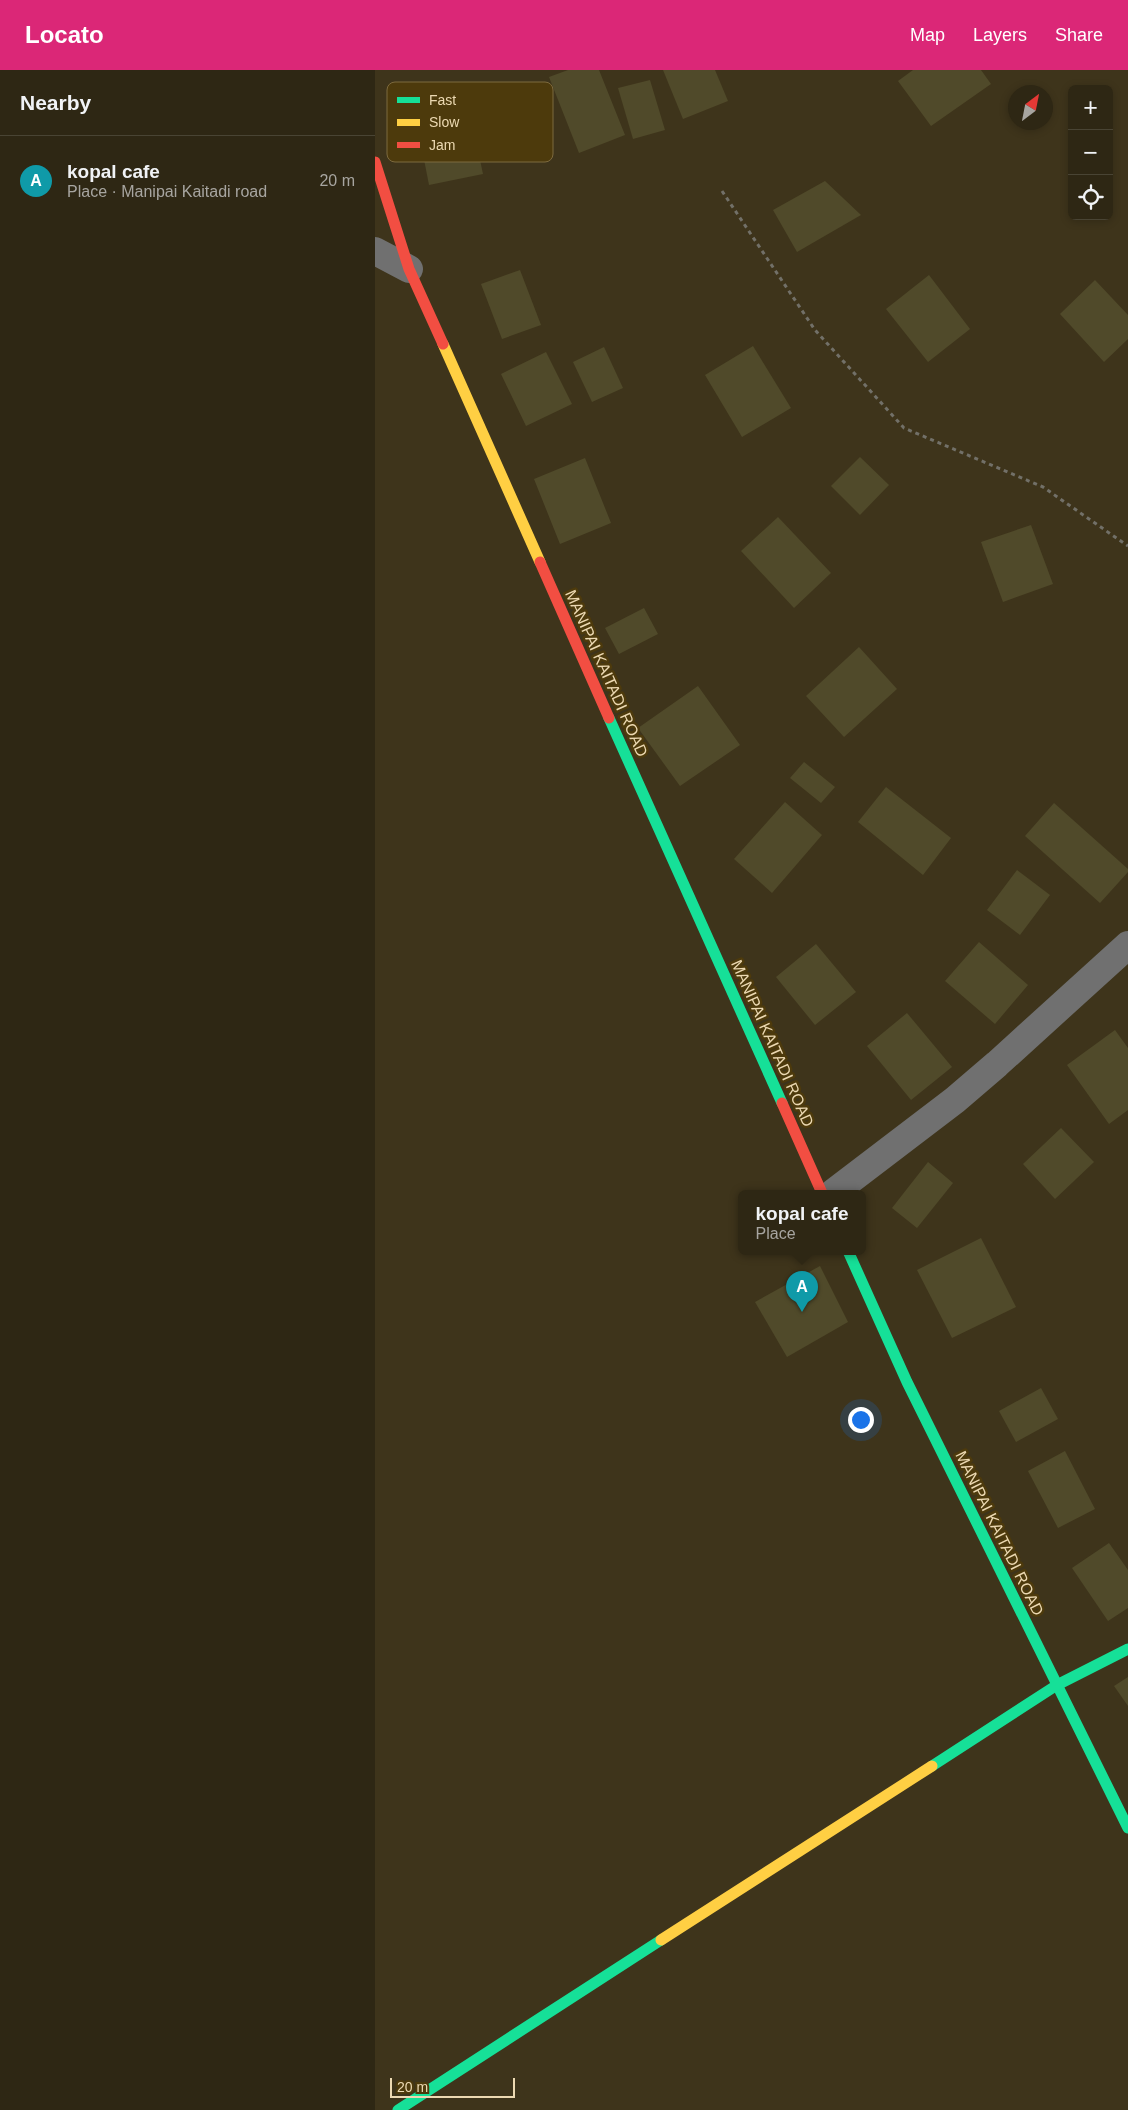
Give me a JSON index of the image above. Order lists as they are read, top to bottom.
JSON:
{
  "streets": {
    "main road": ["MANIPAI KAITADI ROAD"]
  },
  "legend": ["Fast", "Slow", "Jam"],
  "scale_bar": "20 m",
  "north": "top right",
  "page": {
    "header": "Locato",
    "nav": ["Map", "Layers", "Share"],
    "heading": "Nearby",
    "map_buttons": ["+", "−"],
    "list": [
      {
        "mark": "A",
        "name": "kopal cafe",
        "note": "Place · Manipai Kaitadi road",
        "value": "20 m"
      }
    ],
    "popup": ["kopal cafe", "Place"],
    "pins": "A",
    "scale": "20 m"
  }
}
